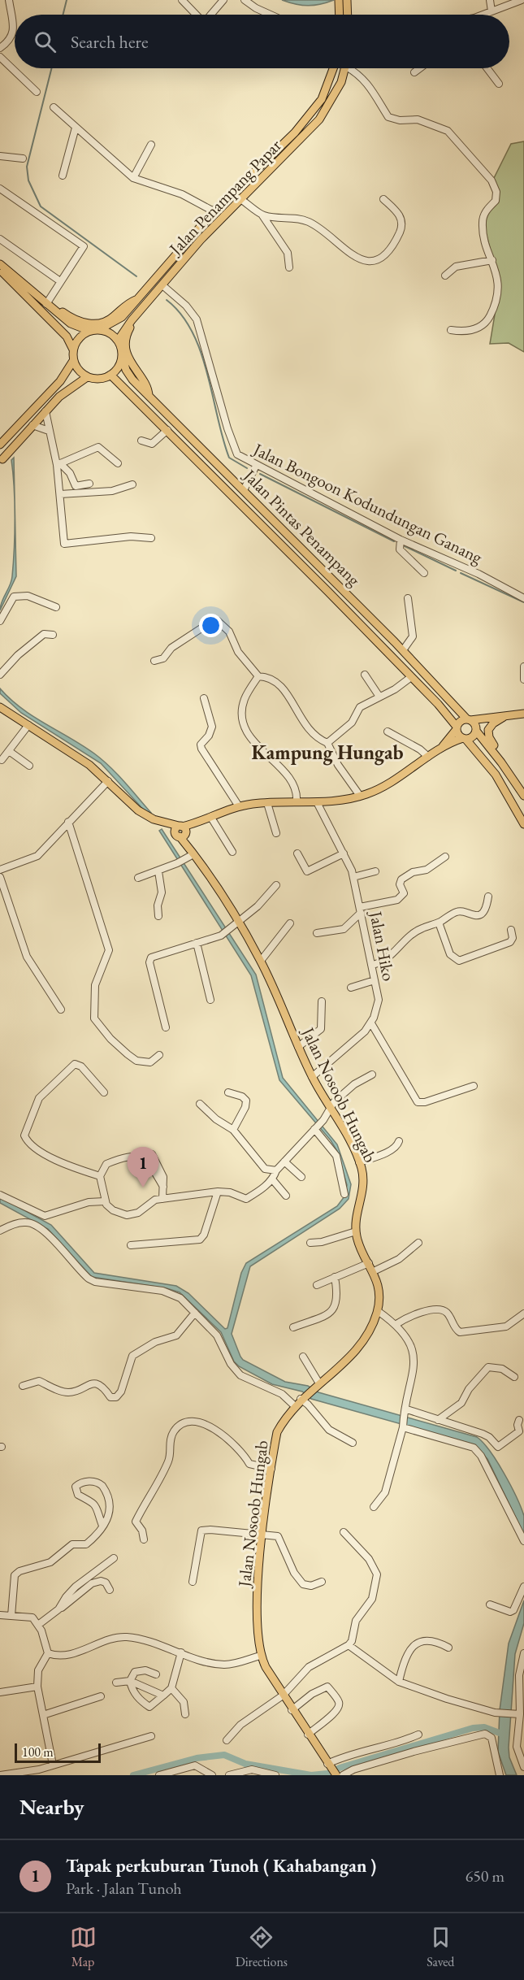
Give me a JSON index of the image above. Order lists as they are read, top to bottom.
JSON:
{
  "streets": {
    "main road": ["Jalan Penampang Papar", "Jalan Pintas Penampang", "Jalan Nosoob Hungab"],
    "street": ["Jalan Bongoon Kodundungan Ganang", "Jalan Hiko"]
  },
  "crossings": [
    ["Jalan Penampang Papar", "Jalan Bongoon Kodundungan Ganang"],
    ["Jalan Penampang Papar", "Jalan Pintas Penampang"]
  ],
  "districts": ["Kampung Hungab"],
  "scale_bar": "100 m",
  "page": {
    "search": "Search here",
    "pins": "1",
    "scale": "100 m",
    "heading": "Nearby",
    "list": [
      {
        "mark": "1",
        "name": "Tapak perkuburan Tunoh ( Kahabangan )",
        "note": "Park · Jalan Tunoh",
        "value": "650 m"
      }
    ],
    "nav": ["Map", "Directions", "Saved"]
  }
}
